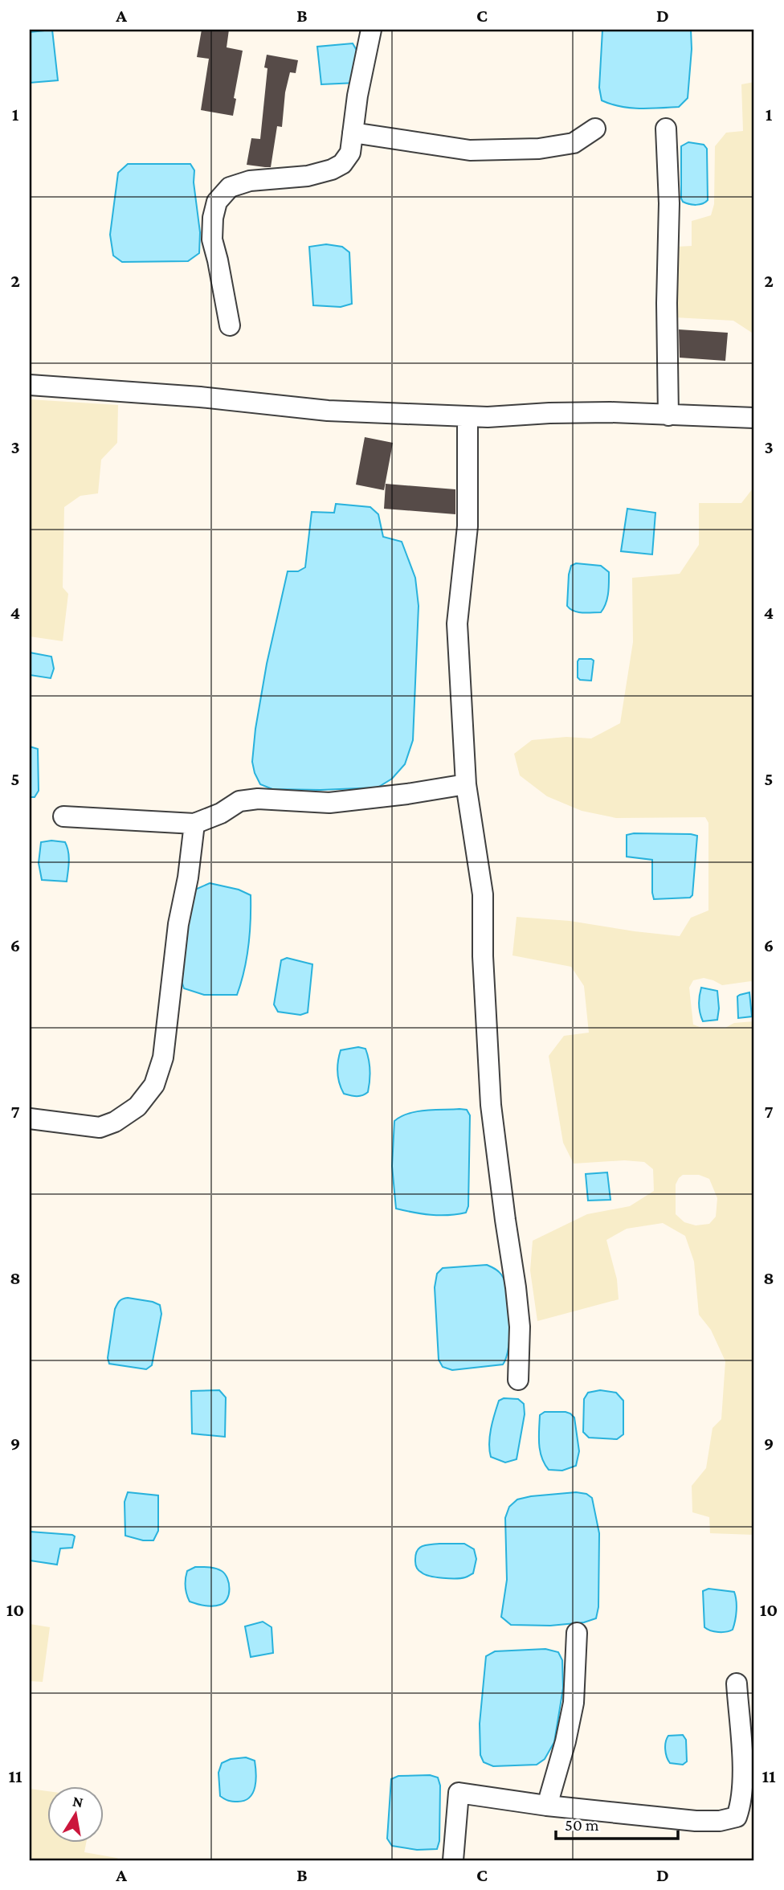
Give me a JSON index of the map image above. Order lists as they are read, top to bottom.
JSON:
{
  "scale_bar": "50 m",
  "north": "top",
  "grid": {
    "columns": [
      "A",
      "B",
      "C",
      "D"
    ],
    "rows": [
      "1",
      "2",
      "3",
      "4",
      "5",
      "6",
      "7",
      "8",
      "9",
      "10",
      "11"
    ]
  }
}
